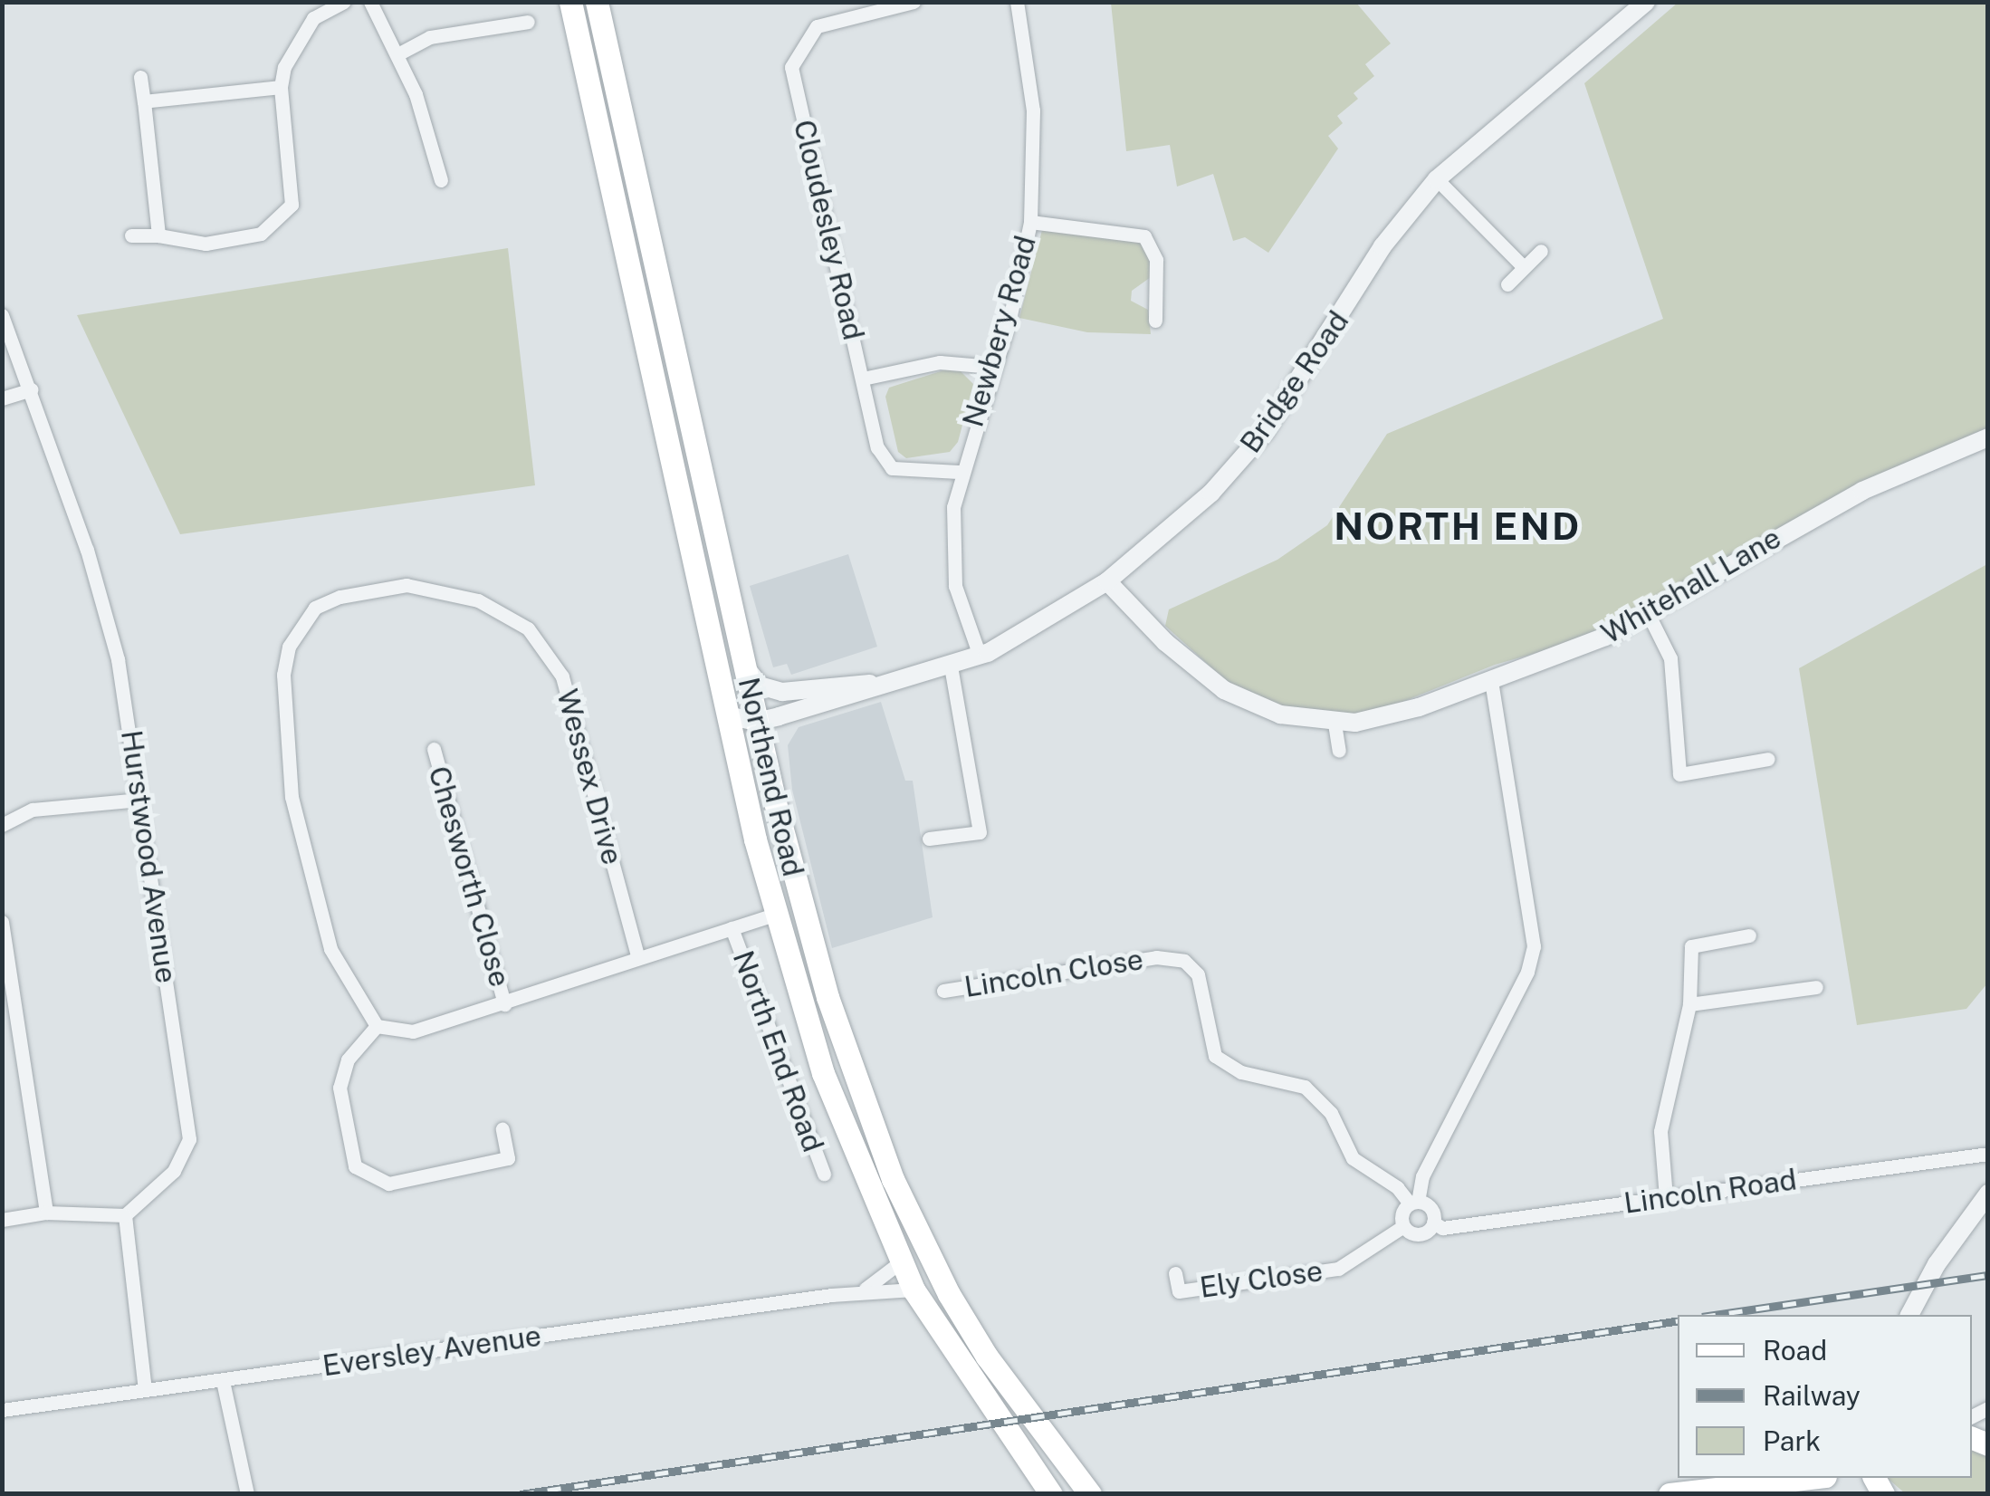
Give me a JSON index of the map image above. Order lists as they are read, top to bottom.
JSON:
{
  "streets": {
    "main road": ["Northend Road"],
    "street": [
      "Cloudesley Road",
      "Newbery Road",
      "Bridge Road",
      "Whitehall Lane",
      "Wessex Drive",
      "Hurstwood Avenue",
      "Chesworth Close",
      "Lincoln Close",
      "North End Road",
      "Lincoln Road",
      "Ely Close",
      "Eversley Avenue"
    ]
  },
  "crossings": [
    ["Cloudesley Road", "Newbery Road"],
    ["Newbery Road", "Bridge Road"],
    ["Bridge Road", "Whitehall Lane"],
    ["Bridge Road", "Northend Road"],
    ["Northend Road", "Eversley Avenue"],
    ["Lincoln Close", "Lincoln Road"],
    ["Lincoln Close", "Ely Close"],
    ["Lincoln Road", "Ely Close"]
  ],
  "districts": ["NORTH END"],
  "legend": ["Road", "Railway", "Park"]
}
